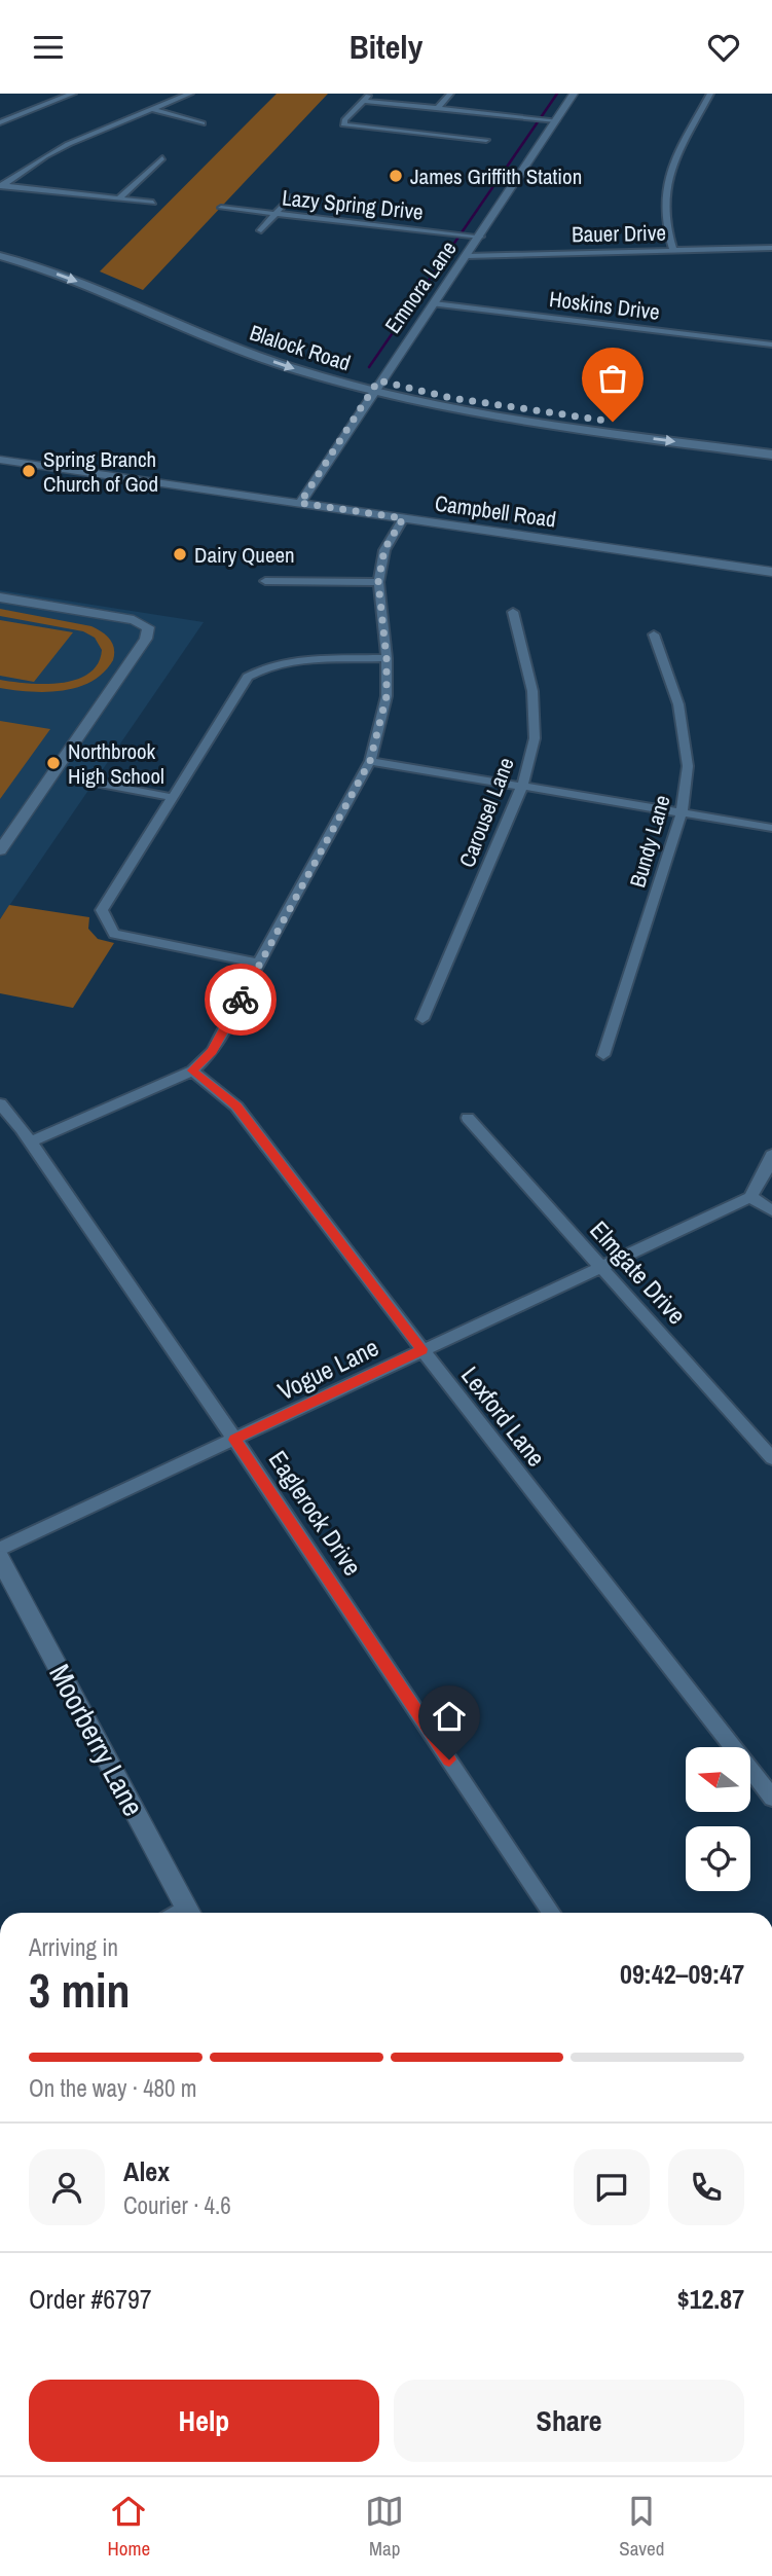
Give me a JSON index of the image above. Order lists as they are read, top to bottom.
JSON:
{
  "streets": {
    "main road": ["Blalock Road"],
    "street": [
      "Lazy Spring Drive",
      "Bauer Drive",
      "Emnora Lane",
      "Hoskins Drive",
      "Campbell Road",
      "Carousel Lane",
      "Bundy Lane",
      "Elmgate Drive",
      "Vogue Lane",
      "Lexford Lane",
      "Eaglerock Drive",
      "Moorberry Lane"
    ]
  },
  "crossings": [
    ["Lazy Spring Drive", "Emnora Lane"],
    ["Bauer Drive", "Emnora Lane"],
    ["Emnora Lane", "Hoskins Drive"],
    ["Emnora Lane", "Blalock Road"],
    ["Emnora Lane", "Campbell Road"],
    ["Elmgate Drive", "Vogue Lane"],
    ["Vogue Lane", "Lexford Lane"],
    ["Vogue Lane", "Eaglerock Drive"]
  ],
  "places": [
    "James Griffith Station",
    "Spring Branch Church of God",
    "Dairy Queen",
    "Northbrook High School"
  ],
  "north": "left",
  "page": {
    "header": "Bitely",
    "heading": ["3 min", "Arriving in", "09:42–09:47"],
    "panel": [
      "Alex",
      "Courier · 4.6",
      "Order #6797",
      "$12.87"
    ],
    "bar": "On the way · 480 m",
    "buttons": ["Help", "Share"],
    "tabs": ["Home", "Map", "Saved"]
  }
}
